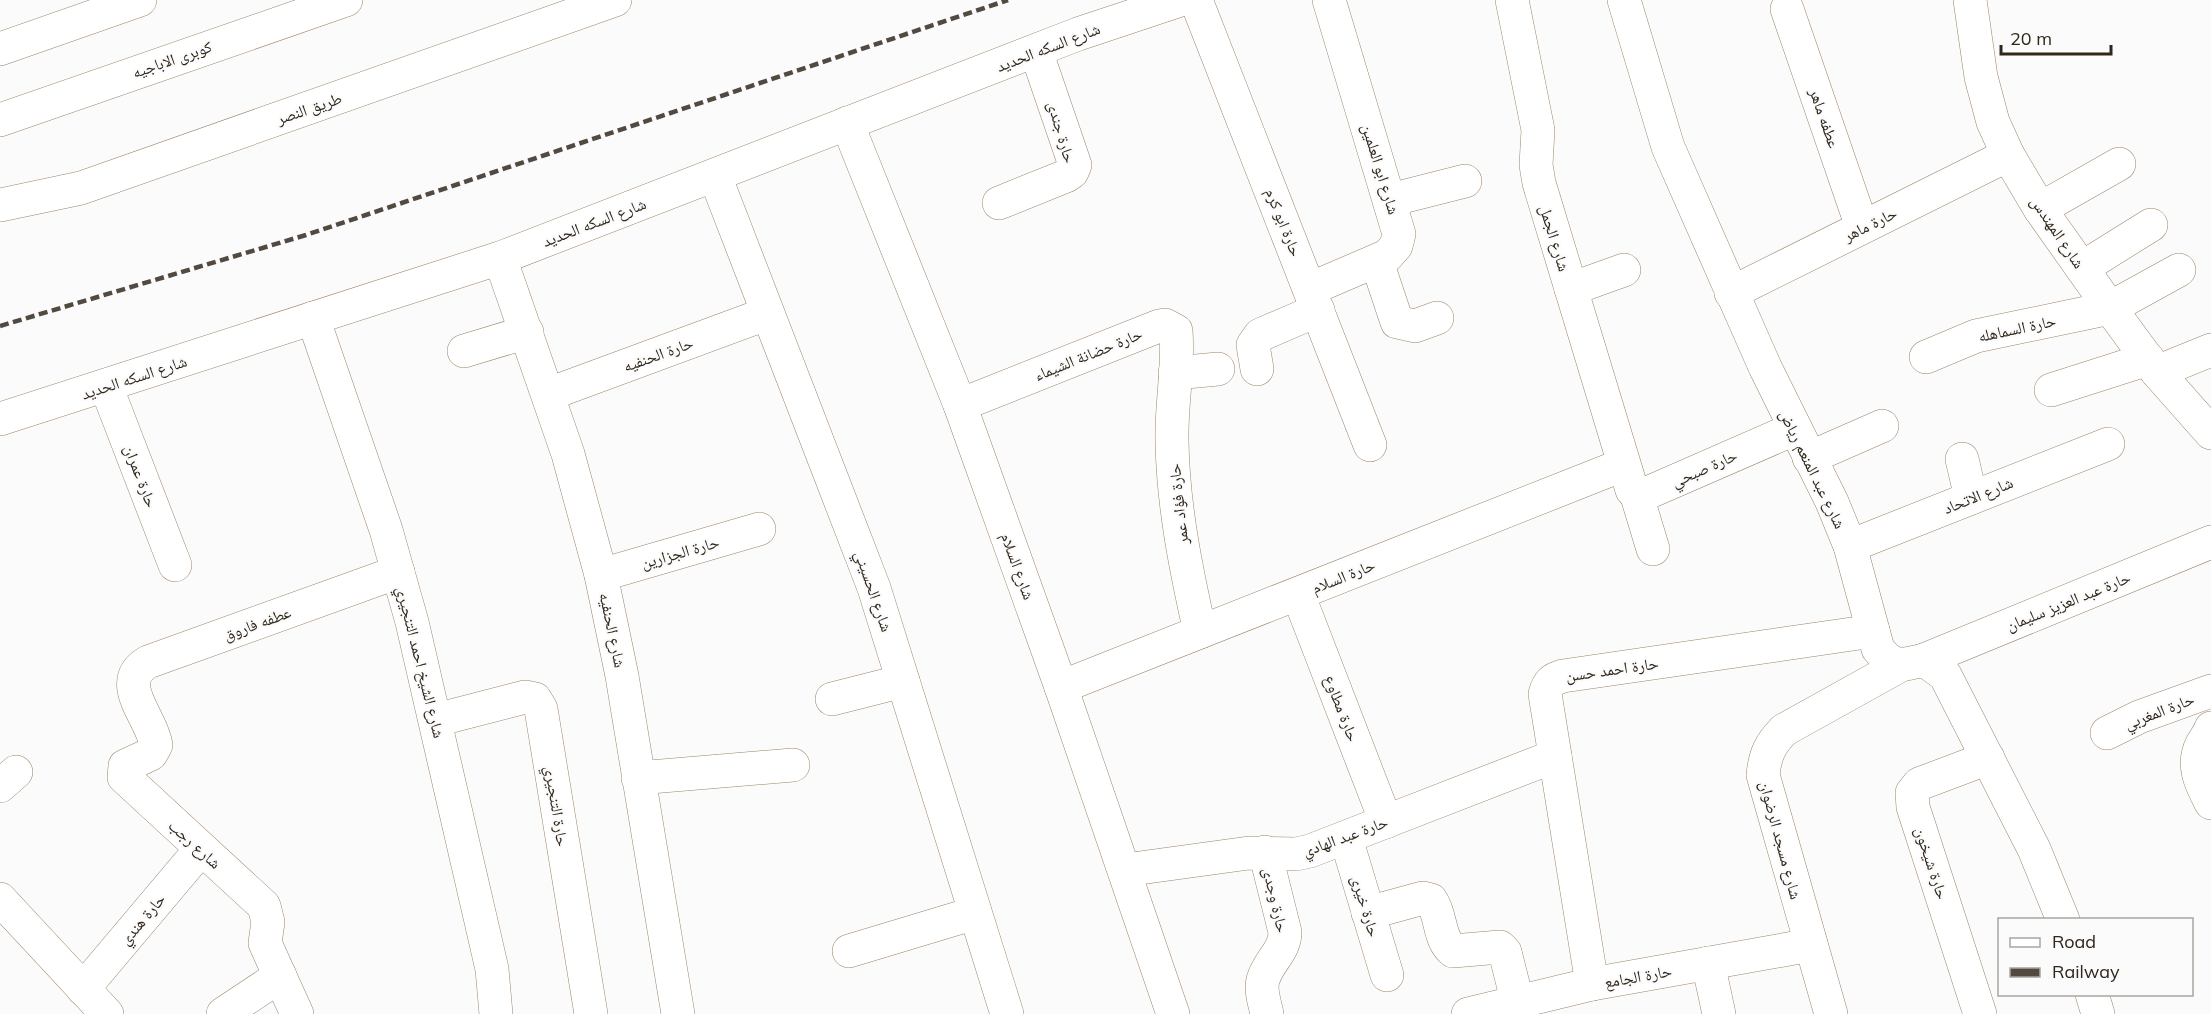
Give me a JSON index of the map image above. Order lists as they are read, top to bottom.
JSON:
{
  "streets": {
    "main road": [
      "شارع السكه الحديد",
      "كوبرى الاباجيه",
      "طريق النصر",
      "عطفه ماهر",
      "حارة جندى",
      "شارع ابو العلمين",
      "حارة ابو كرم",
      "حارة ماهر",
      "شارع المهندس",
      "شارع الجمل",
      "حارة السماهله",
      "حارة الحنفيه",
      "حارة حضانة الشيماء",
      "حارة صبحي",
      "شارع عبد المنعم رياض",
      "حارة عمران",
      "شارع الاتحاد",
      "حارة فؤاد عمر",
      "حارة الجزارين",
      "شارع السلام",
      "حارة السلام",
      "شارع الحسيني",
      "حارة عبد العزيز سليمان",
      "عطفه فاروق",
      "شارع الحنفيه",
      "شارع الشيخ احمد التنجيري",
      "حارة احمد حسن",
      "حارة مطاوع",
      "حارة المغربي",
      "حارة التنجيري",
      "حارة عبد الهادي",
      "شارع مسجد الرضوان",
      "شارع رجب",
      "حارة شيخون",
      "حارة وجدى",
      "حارة خيرى",
      "حارة هندي",
      "حارة الجامع"
    ]
  },
  "crossings": [
    ["شارع السكه الحديد", "حارة جندى"],
    ["شارع السكه الحديد", "حارة عمران"],
    ["شارع السكه الحديد", "شارع السلام"],
    ["شارع السكه الحديد", "شارع الحسيني"],
    ["شارع السكه الحديد", "شارع الحنفيه"],
    ["شارع السكه الحديد", "شارع الشيخ احمد التنجيري"],
    ["عطفه ماهر", "حارة ماهر"],
    ["شارع ابو العلمين", "حارة ابو كرم"],
    ["حارة ماهر", "شارع المهندس"],
    ["حارة ماهر", "شارع عبد المنعم رياض"],
    ["شارع المهندس", "حارة السماهله"],
    ["شارع الجمل", "حارة صبحي"],
    ["شارع الجمل", "حارة السلام"],
    ["حارة الحنفيه", "شارع الحسيني"],
    ["حارة الحنفيه", "شارع الحنفيه"],
    ["حارة حضانة الشيماء", "حارة فؤاد عمر"],
    ["حارة حضانة الشيماء", "شارع السلام"],
    ["حارة صبحي", "شارع عبد المنعم رياض"],
    ["حارة صبحي", "حارة السلام"],
    ["شارع عبد المنعم رياض", "شارع الاتحاد"],
    ["شارع عبد المنعم رياض", "حارة عبد العزيز سليمان"],
    ["شارع عبد المنعم رياض", "حارة احمد حسن"],
    ["شارع عبد المنعم رياض", "شارع مسجد الرضوان"],
    ["شارع عبد المنعم رياض", "حارة شيخون"],
    ["حارة فؤاد عمر", "حارة السلام"],
    ["حارة الجزارين", "شارع الحنفيه"],
    ["شارع السلام", "حارة السلام"],
    ["شارع السلام", "حارة عبد الهادي"],
    ["حارة السلام", "حارة مطاوع"],
    ["حارة عبد العزيز سليمان", "شارع مسجد الرضوان"],
    ["عطفه فاروق", "شارع الشيخ احمد التنجيري"],
    ["عطفه فاروق", "شارع رجب"],
    ["شارع الشيخ احمد التنجيري", "حارة التنجيري"],
    ["حارة احمد حسن", "حارة عبد الهادي"],
    ["حارة احمد حسن", "حارة الجامع"],
    ["حارة مطاوع", "حارة عبد الهادي"],
    ["حارة عبد الهادي", "حارة وجدى"],
    ["حارة عبد الهادي", "حارة خيرى"],
    ["شارع مسجد الرضوان", "حارة الجامع"],
    ["شارع رجب", "حارة هندي"]
  ],
  "legend": ["Road", "Railway"],
  "scale_bar": "20 m"
}
